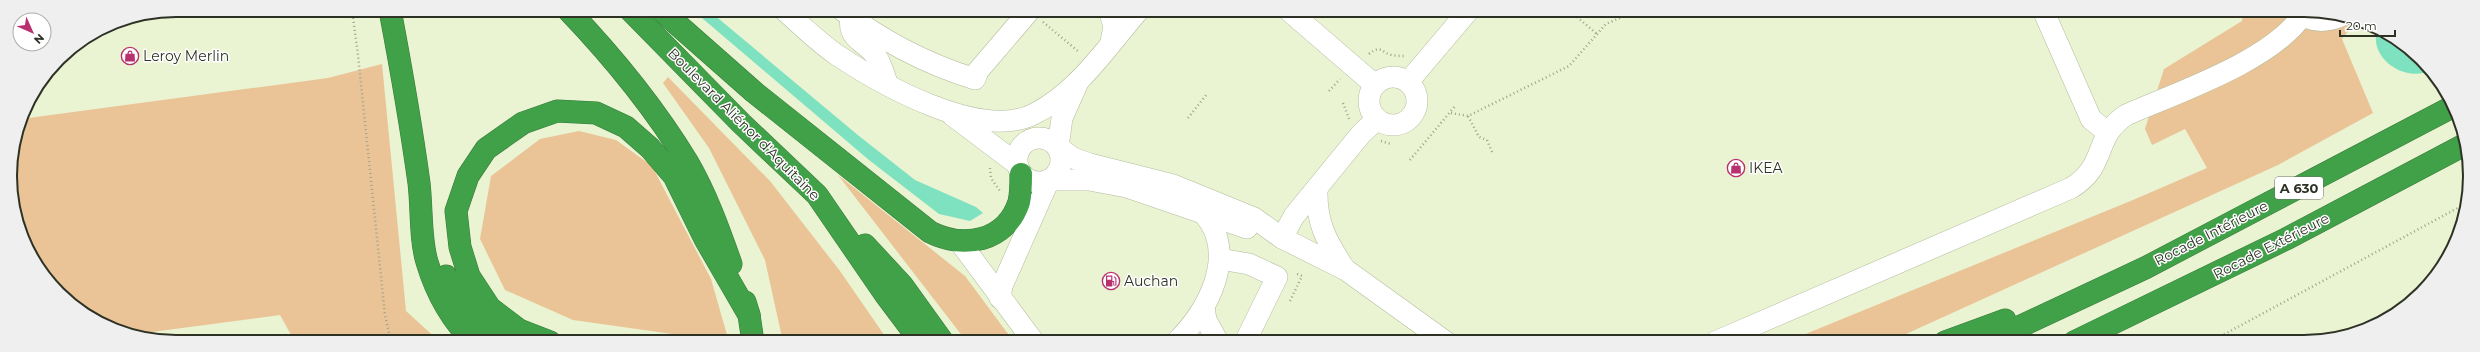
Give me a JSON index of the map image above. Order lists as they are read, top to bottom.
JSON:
{
  "streets": {
    "highway": [
      "Boulevard Aliénor d'Aquitaine",
      "A 630",
      "Rocade Intérieure",
      "Rocade Extérieure"
    ]
  },
  "places": {
    "shop": ["Leroy Merlin", "IKEA"],
    "fuel station": ["Auchan"]
  },
  "scale_bar": "20 m",
  "north": "bottom right"
}
